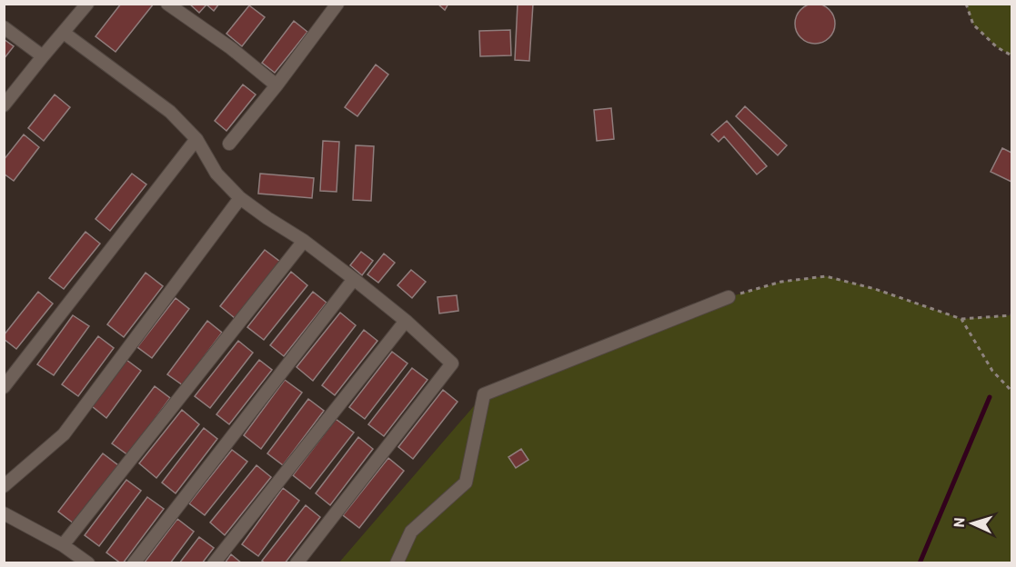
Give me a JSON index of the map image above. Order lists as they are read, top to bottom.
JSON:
{
  "north": "left"
}
